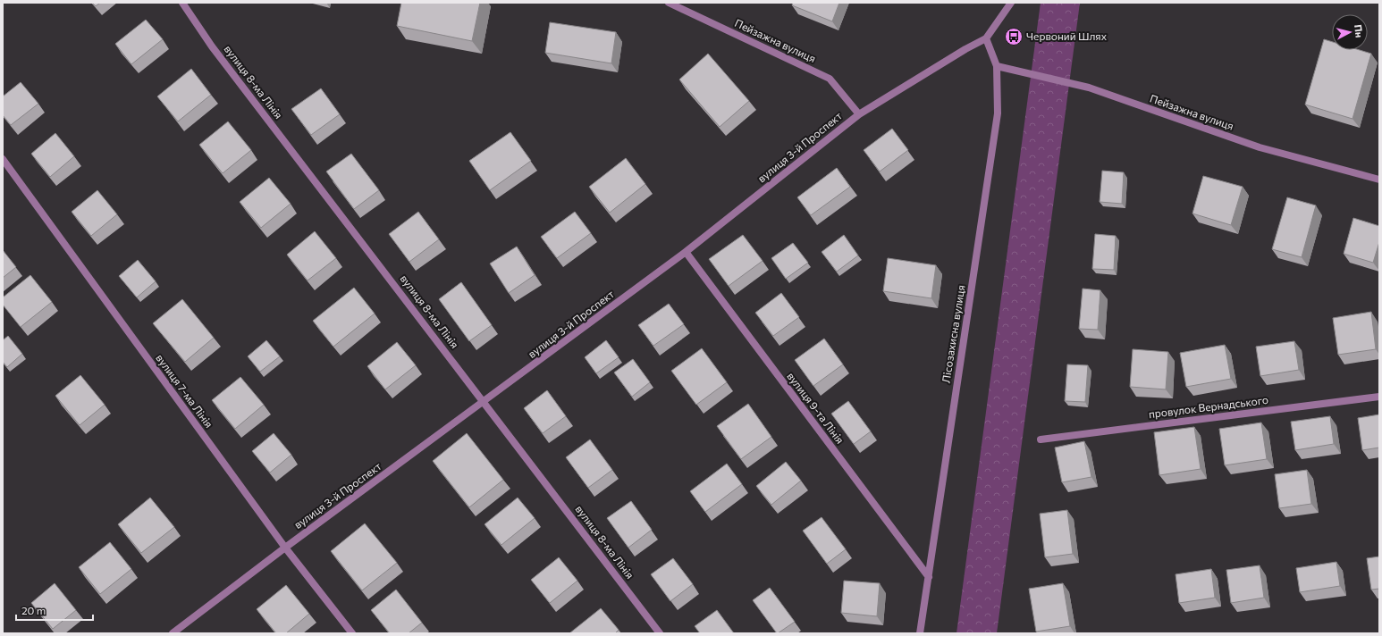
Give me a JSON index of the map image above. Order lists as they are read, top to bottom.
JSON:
{
  "streets": {
    "street": [
      "Пейзажна вулиця",
      "вулиця 8-ма Лінія",
      "вулиця 3-й Проспект",
      "Лісозахисна вулиця",
      "вулиця 7-ма Лінія",
      "провулок Вернадського",
      "вулиця 9-та Лінія"
    ]
  },
  "crossings": [
    ["Пейзажна вулиця", "вулиця 3-й Проспект"],
    ["Пейзажна вулиця", "Лісозахисна вулиця"],
    ["вулиця 8-ма Лінія", "вулиця 3-й Проспект"],
    ["вулиця 3-й Проспект", "Лісозахисна вулиця"],
    ["вулиця 3-й Проспект", "вулиця 7-ма Лінія"],
    ["вулиця 3-й Проспект", "вулиця 9-та Лінія"],
    ["Лісозахисна вулиця", "вулиця 9-та Лінія"]
  ],
  "places": {
    "bus stop": ["Червоний Шлях"]
  },
  "scale_bar": "20 m",
  "north": "right"
}
